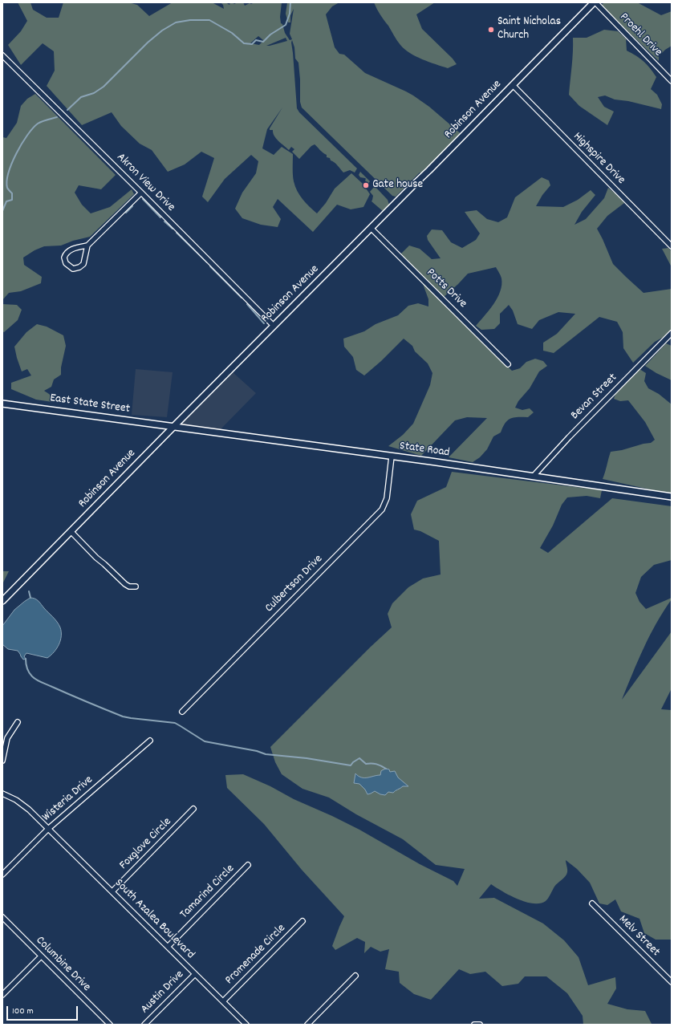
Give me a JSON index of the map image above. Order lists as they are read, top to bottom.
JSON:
{
  "streets": {
    "main road": ["Robinson Avenue", "East State Street", "State Road"],
    "street": [
      "Proehl Drive",
      "Highspire Drive",
      "Akron View Drive",
      "Potts Drive",
      "Bevan Street",
      "Culbertson Drive",
      "Wisteria Drive",
      "Foxglove Circle",
      "Tamarind Circle",
      "South Azalea Boulevard",
      "Melv Street",
      "Promenade Circle",
      "Columbine Drive",
      "Austin Drive"
    ]
  },
  "crossings": [
    ["Proehl Drive", "Robinson Avenue"],
    ["Robinson Avenue", "Highspire Drive"],
    ["Robinson Avenue", "Akron View Drive"],
    ["Robinson Avenue", "Potts Drive"],
    ["Robinson Avenue", "East State Street"],
    ["Robinson Avenue", "State Road"],
    ["Bevan Street", "State Road"],
    ["East State Street", "State Road"],
    ["State Road", "Culbertson Drive"],
    ["Wisteria Drive", "South Azalea Boulevard"],
    ["Foxglove Circle", "South Azalea Boulevard"],
    ["Tamarind Circle", "South Azalea Boulevard"],
    ["South Azalea Boulevard", "Promenade Circle"],
    ["South Azalea Boulevard", "Austin Drive"]
  ],
  "places": ["Saint Nicholas Church", "Gate house"],
  "scale_bar": "100 m"
}
